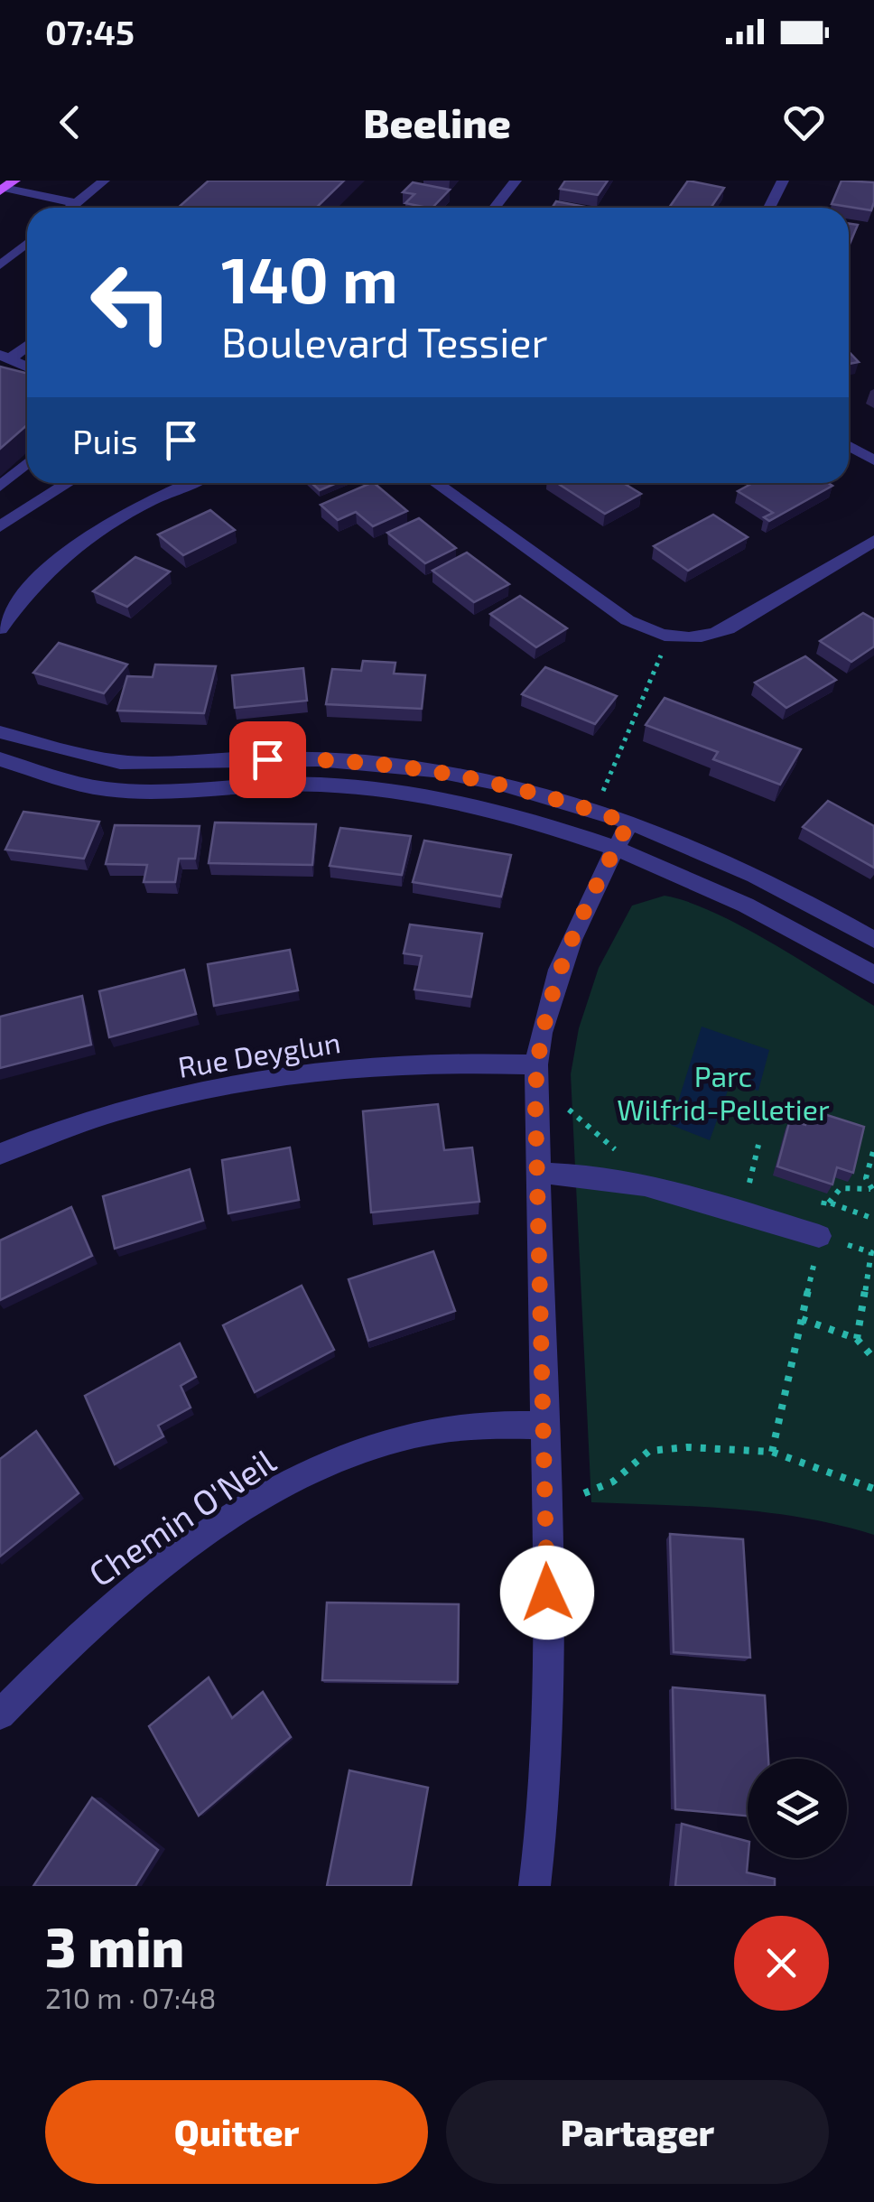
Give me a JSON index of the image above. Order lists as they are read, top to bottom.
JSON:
{
  "streets": {
    "street": ["Rue Deyglun", "Chemin O'Neil"]
  },
  "parks": ["Parc Wilfrid-Pelletier"],
  "page": {
    "status": "07:45",
    "header": "Beeline",
    "turn": ["140 m", "Boulevard Tessier"],
    "then": "Puis",
    "heading": ["3 min", "210 m · 07:48"],
    "buttons": ["Quitter", "Partager"]
  }
}
